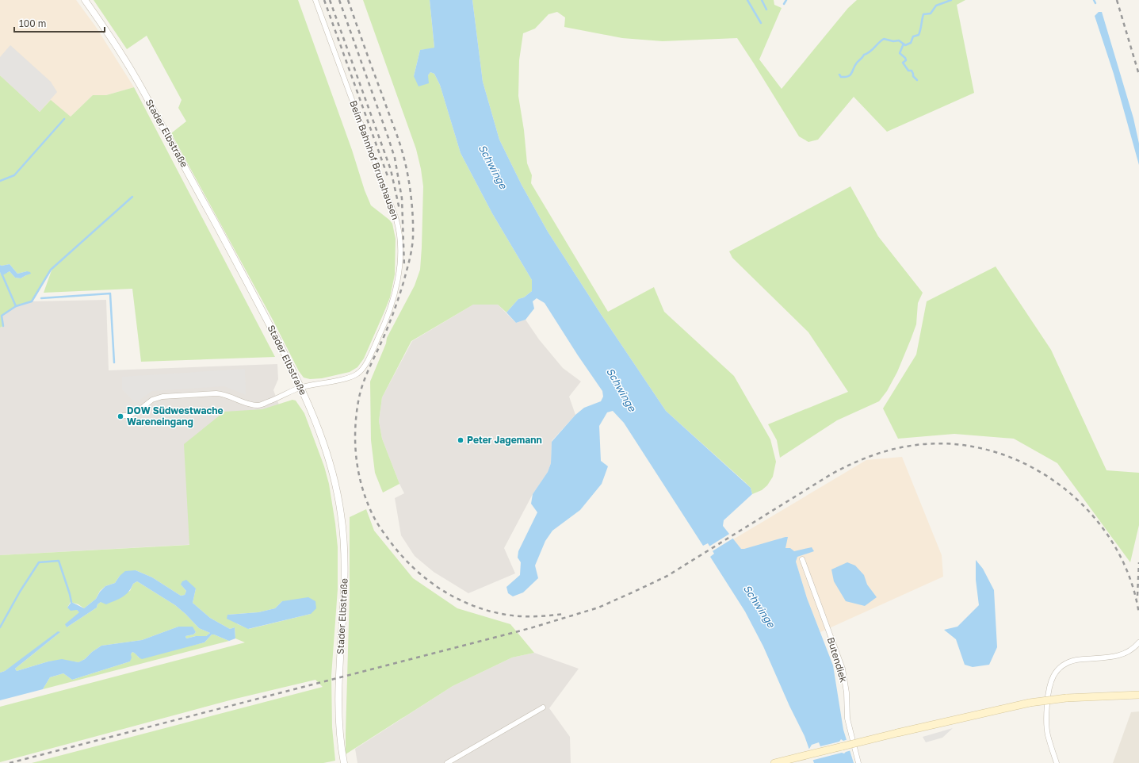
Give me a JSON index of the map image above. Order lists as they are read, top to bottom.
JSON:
{
  "streets": {
    "street": ["Stader Elbstraße", "Beim Bahnhof Brunshausen", "Butendiek"]
  },
  "crossings": [
    ["Stader Elbstraße", "Beim Bahnhof Brunshausen"]
  ],
  "water": ["Schwinge"],
  "places": ["DOW Südwestwache Wareneingang", "Peter Jagemann"],
  "scale_bar": "100 m"
}
